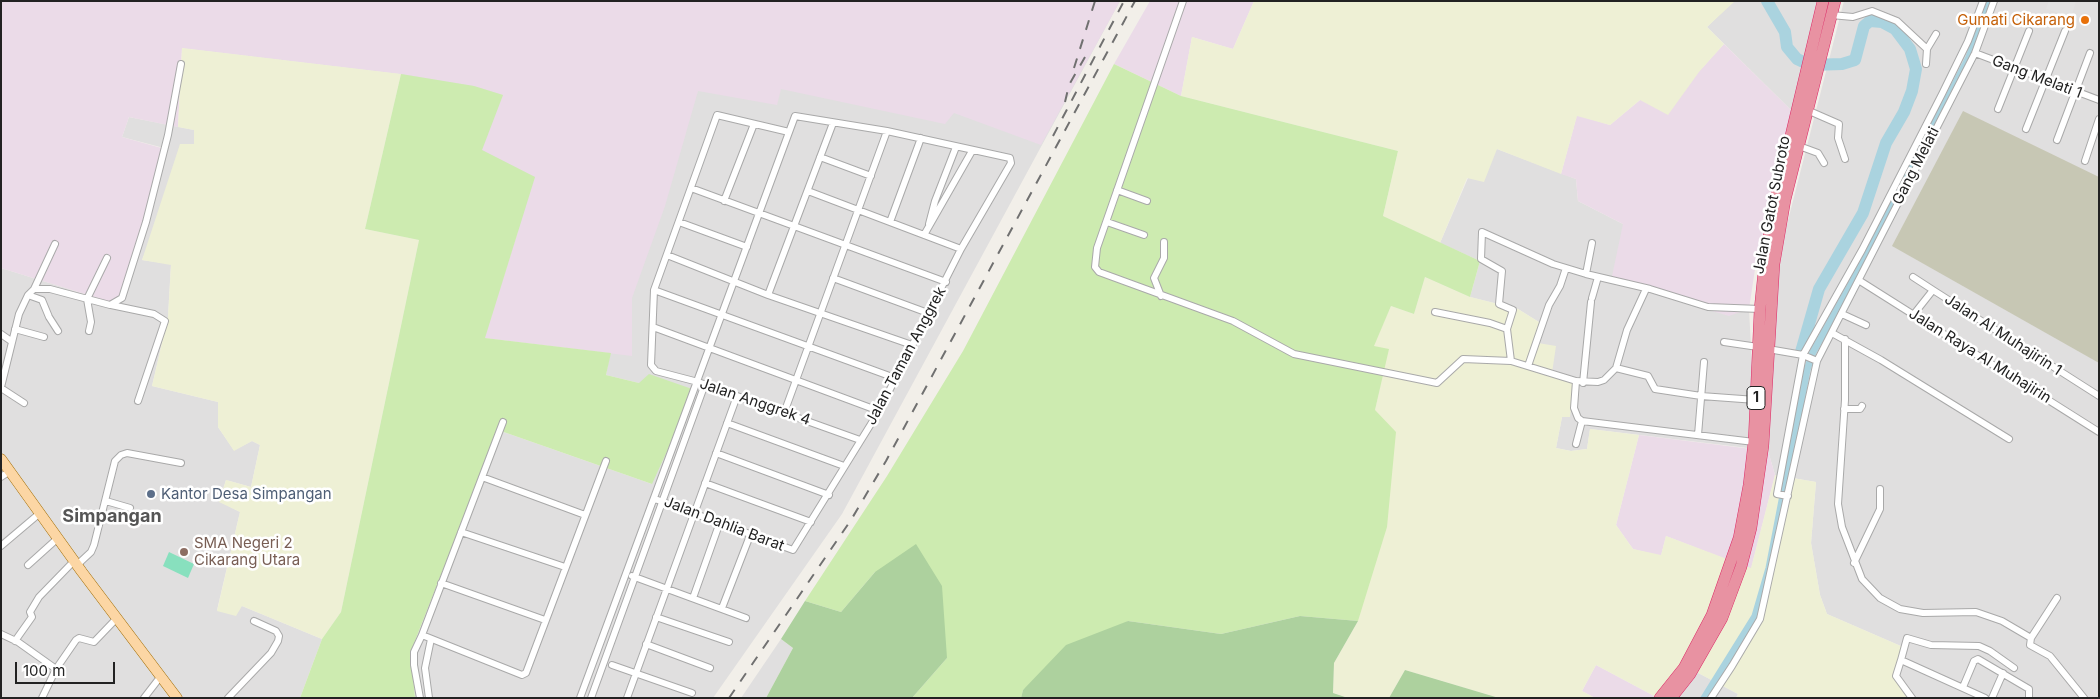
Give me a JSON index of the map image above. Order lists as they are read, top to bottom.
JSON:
{
  "streets": {
    "highway": ["Jalan Gatot Subroto", "1"],
    "street": [
      "Gang Melati 1",
      "Gang Melati",
      "Jalan Al Muhajirin 1",
      "Jalan Taman Anggrek",
      "Jalan Raya Al Muhajirin",
      "Jalan Anggrek 4",
      "Jalan Dahlia Barat"
    ]
  },
  "crossings": [
    ["Gang Melati 1", "Gang Melati"],
    ["Gang Melati", "Jalan Raya Al Muhajirin"],
    ["Jalan Al Muhajirin 1", "Jalan Raya Al Muhajirin"],
    ["Jalan Taman Anggrek", "Jalan Anggrek 4"],
    ["Jalan Taman Anggrek", "Jalan Dahlia Barat"]
  ],
  "districts": ["Simpangan"],
  "places": ["Gumati Cikarang", "Kantor Desa Simpangan", "SMA Negeri 2 Cikarang Utara"],
  "scale_bar": "100 m"
}
